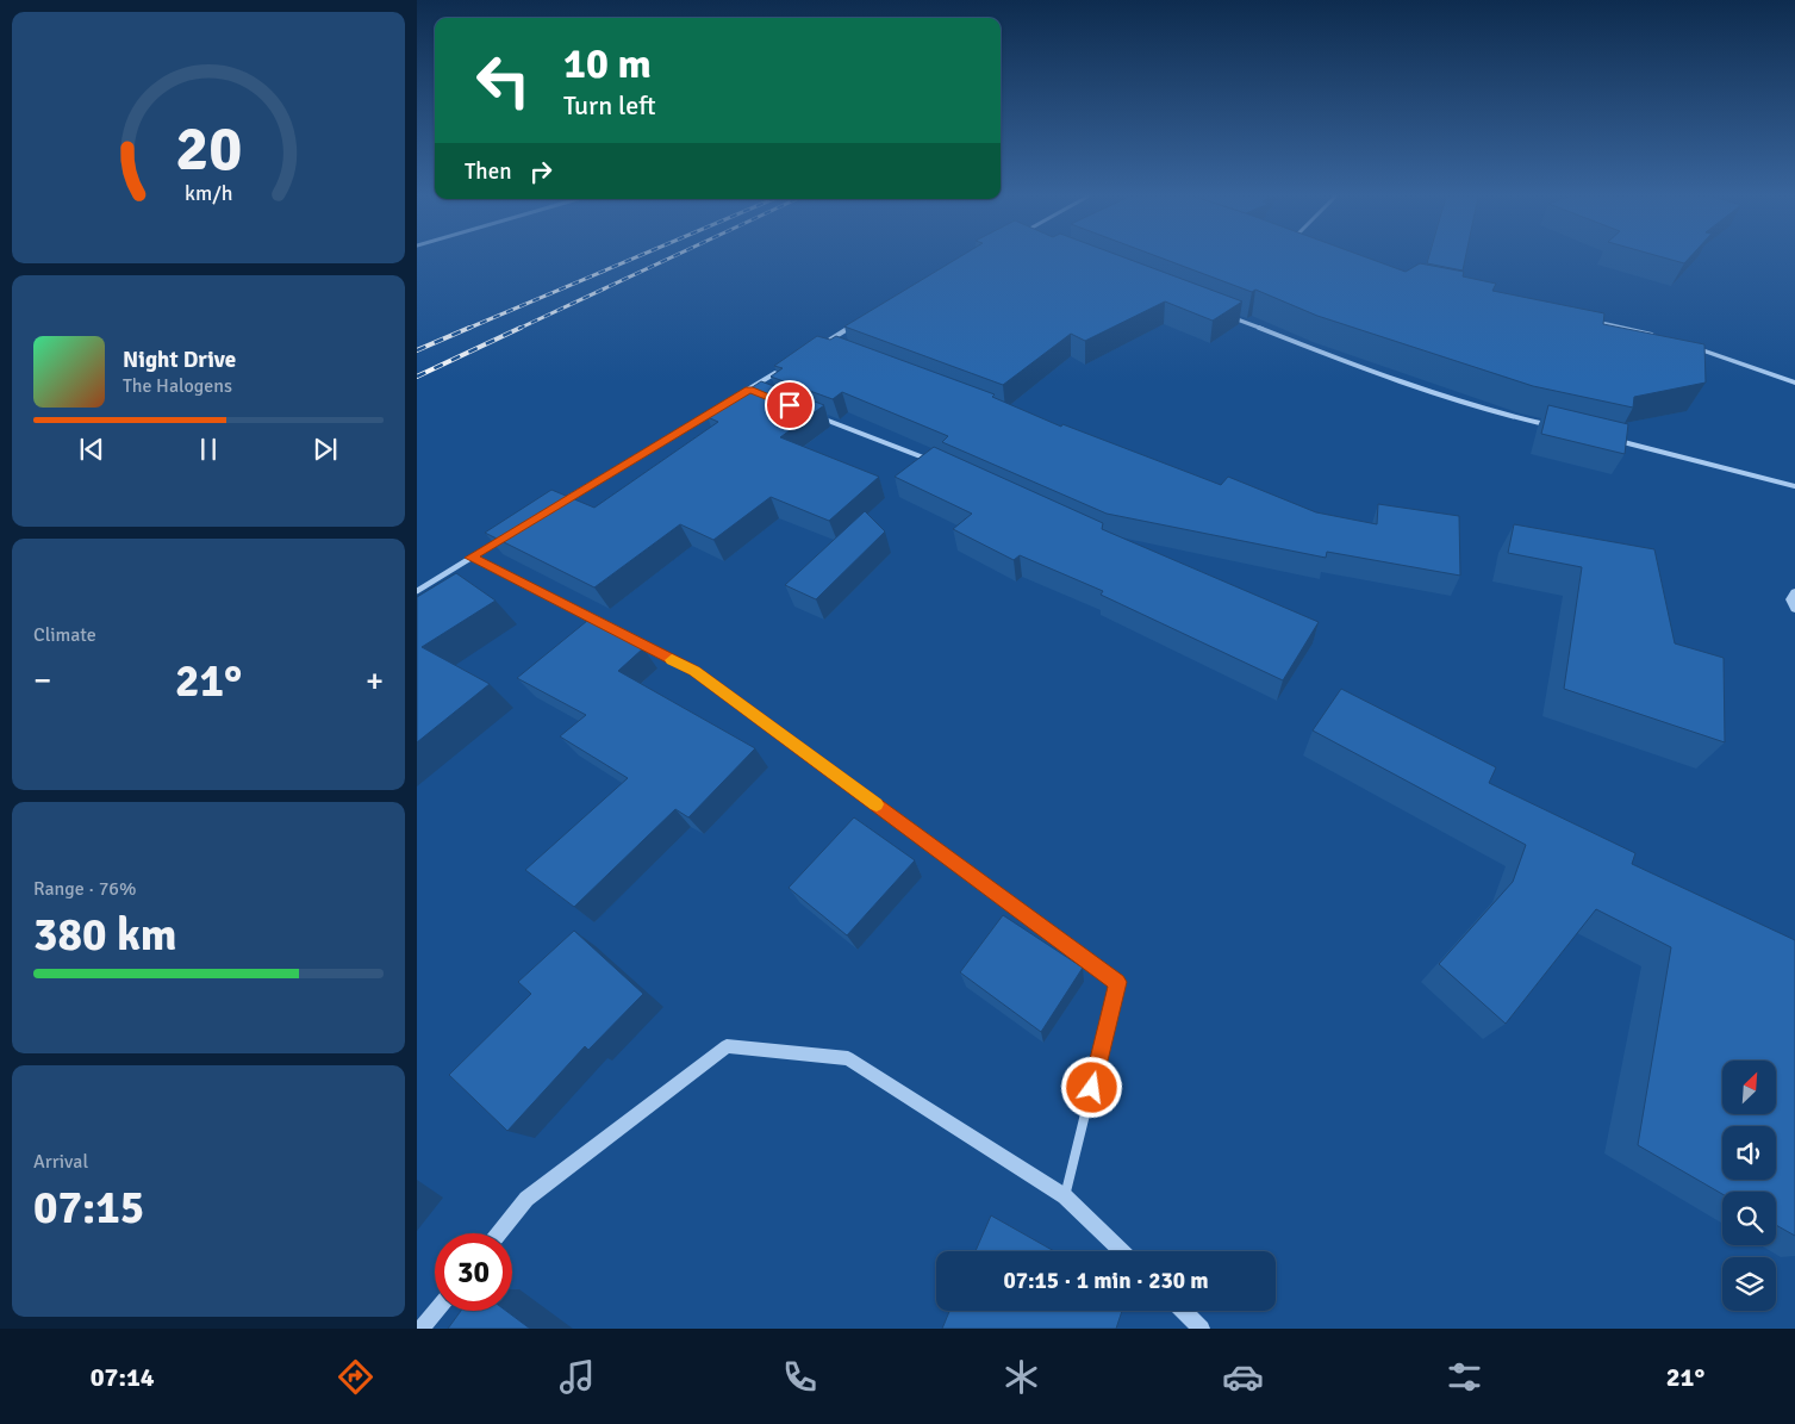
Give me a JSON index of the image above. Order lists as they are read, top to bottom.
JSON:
{
  "north": "top right",
  "page": {
    "turn": ["10 m", "Turn left"],
    "then": "Then",
    "song": ["Night Drive", "The Halogens"],
    "tile": [
      "Climate",
      ["Range · 76%", "380 km"],
      ["Arrival", "07:15"]
    ],
    "heat": ["−", "21°", "+"],
    "limit": "30",
    "trip": "07:15 · 1 min · 230 m",
    "tabs": ["07:14", "21°"],
    "gauge": ["20", "km/h"]
  }
}
